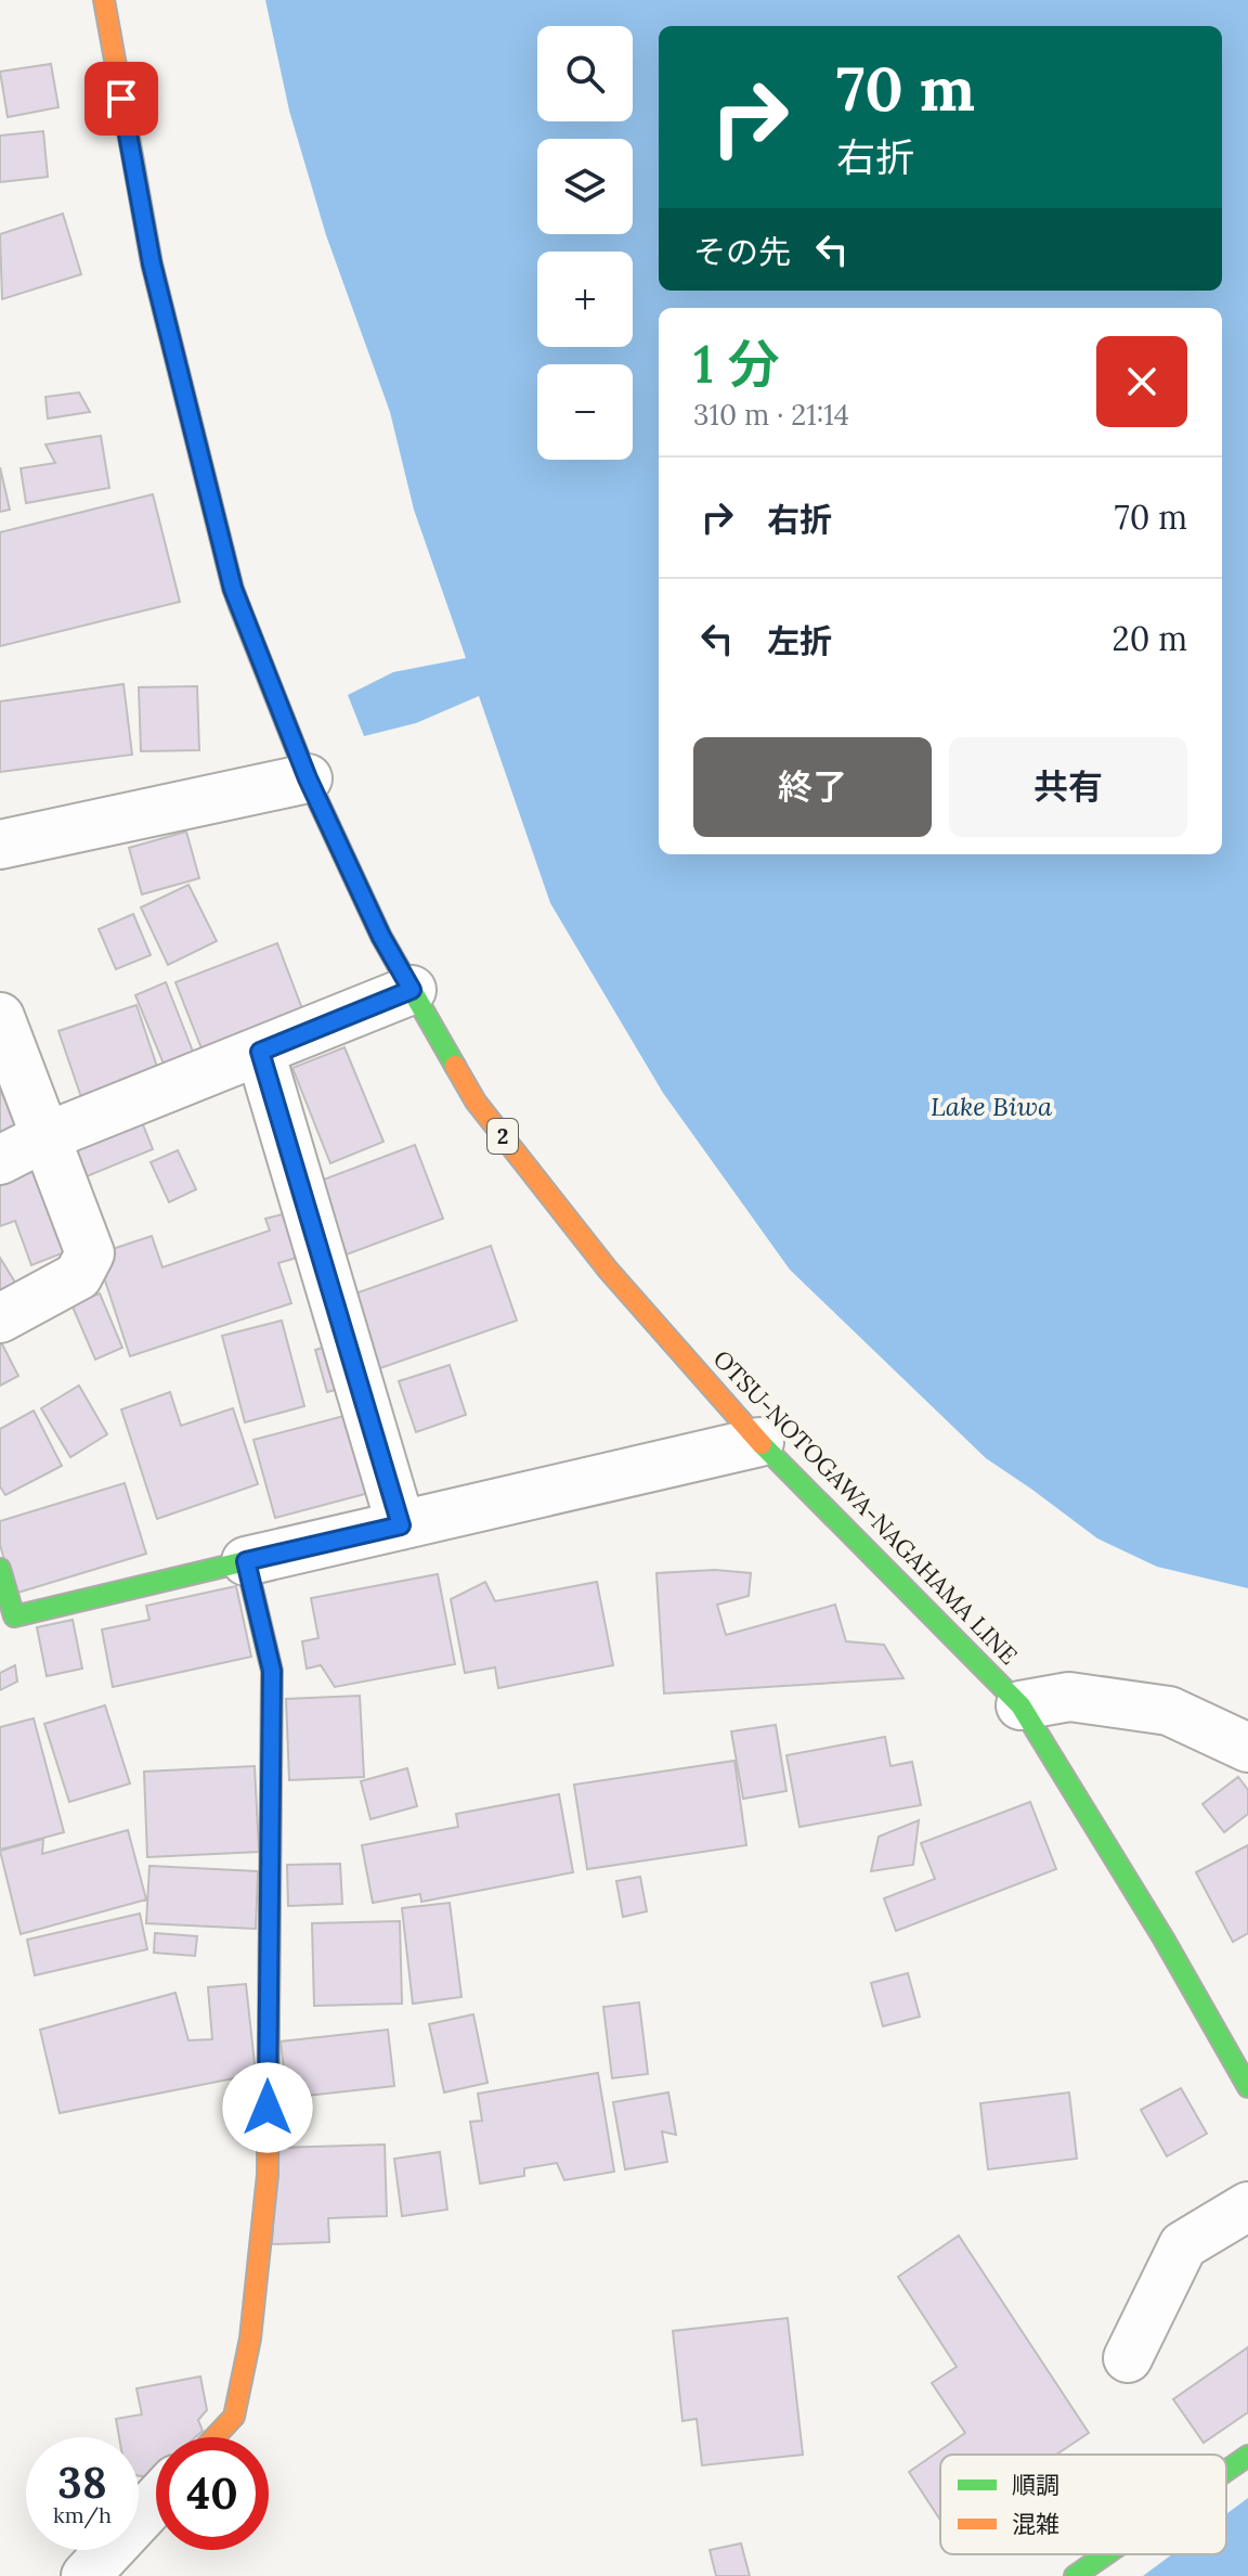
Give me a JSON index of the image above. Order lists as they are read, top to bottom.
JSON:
{
  "streets": {
    "main road": ["2", "OTSU-NOTOGAWA-NAGAHAMA LINE"]
  },
  "water": ["Lake Biwa"],
  "legend": ["順調", "混雑"],
  "page": {
    "map_buttons": ["+", "−"],
    "turn": ["70 m", "右折"],
    "then": "その先",
    "heading": ["1 分", "310 m · 21:14"],
    "list": [
      {
        "name": "右折",
        "value": "70 m"
      },
      {
        "name": "左折",
        "value": "20 m"
      }
    ],
    "buttons": ["終了", "共有"],
    "speed": "38 km/h",
    "limit": "40"
  }
}
